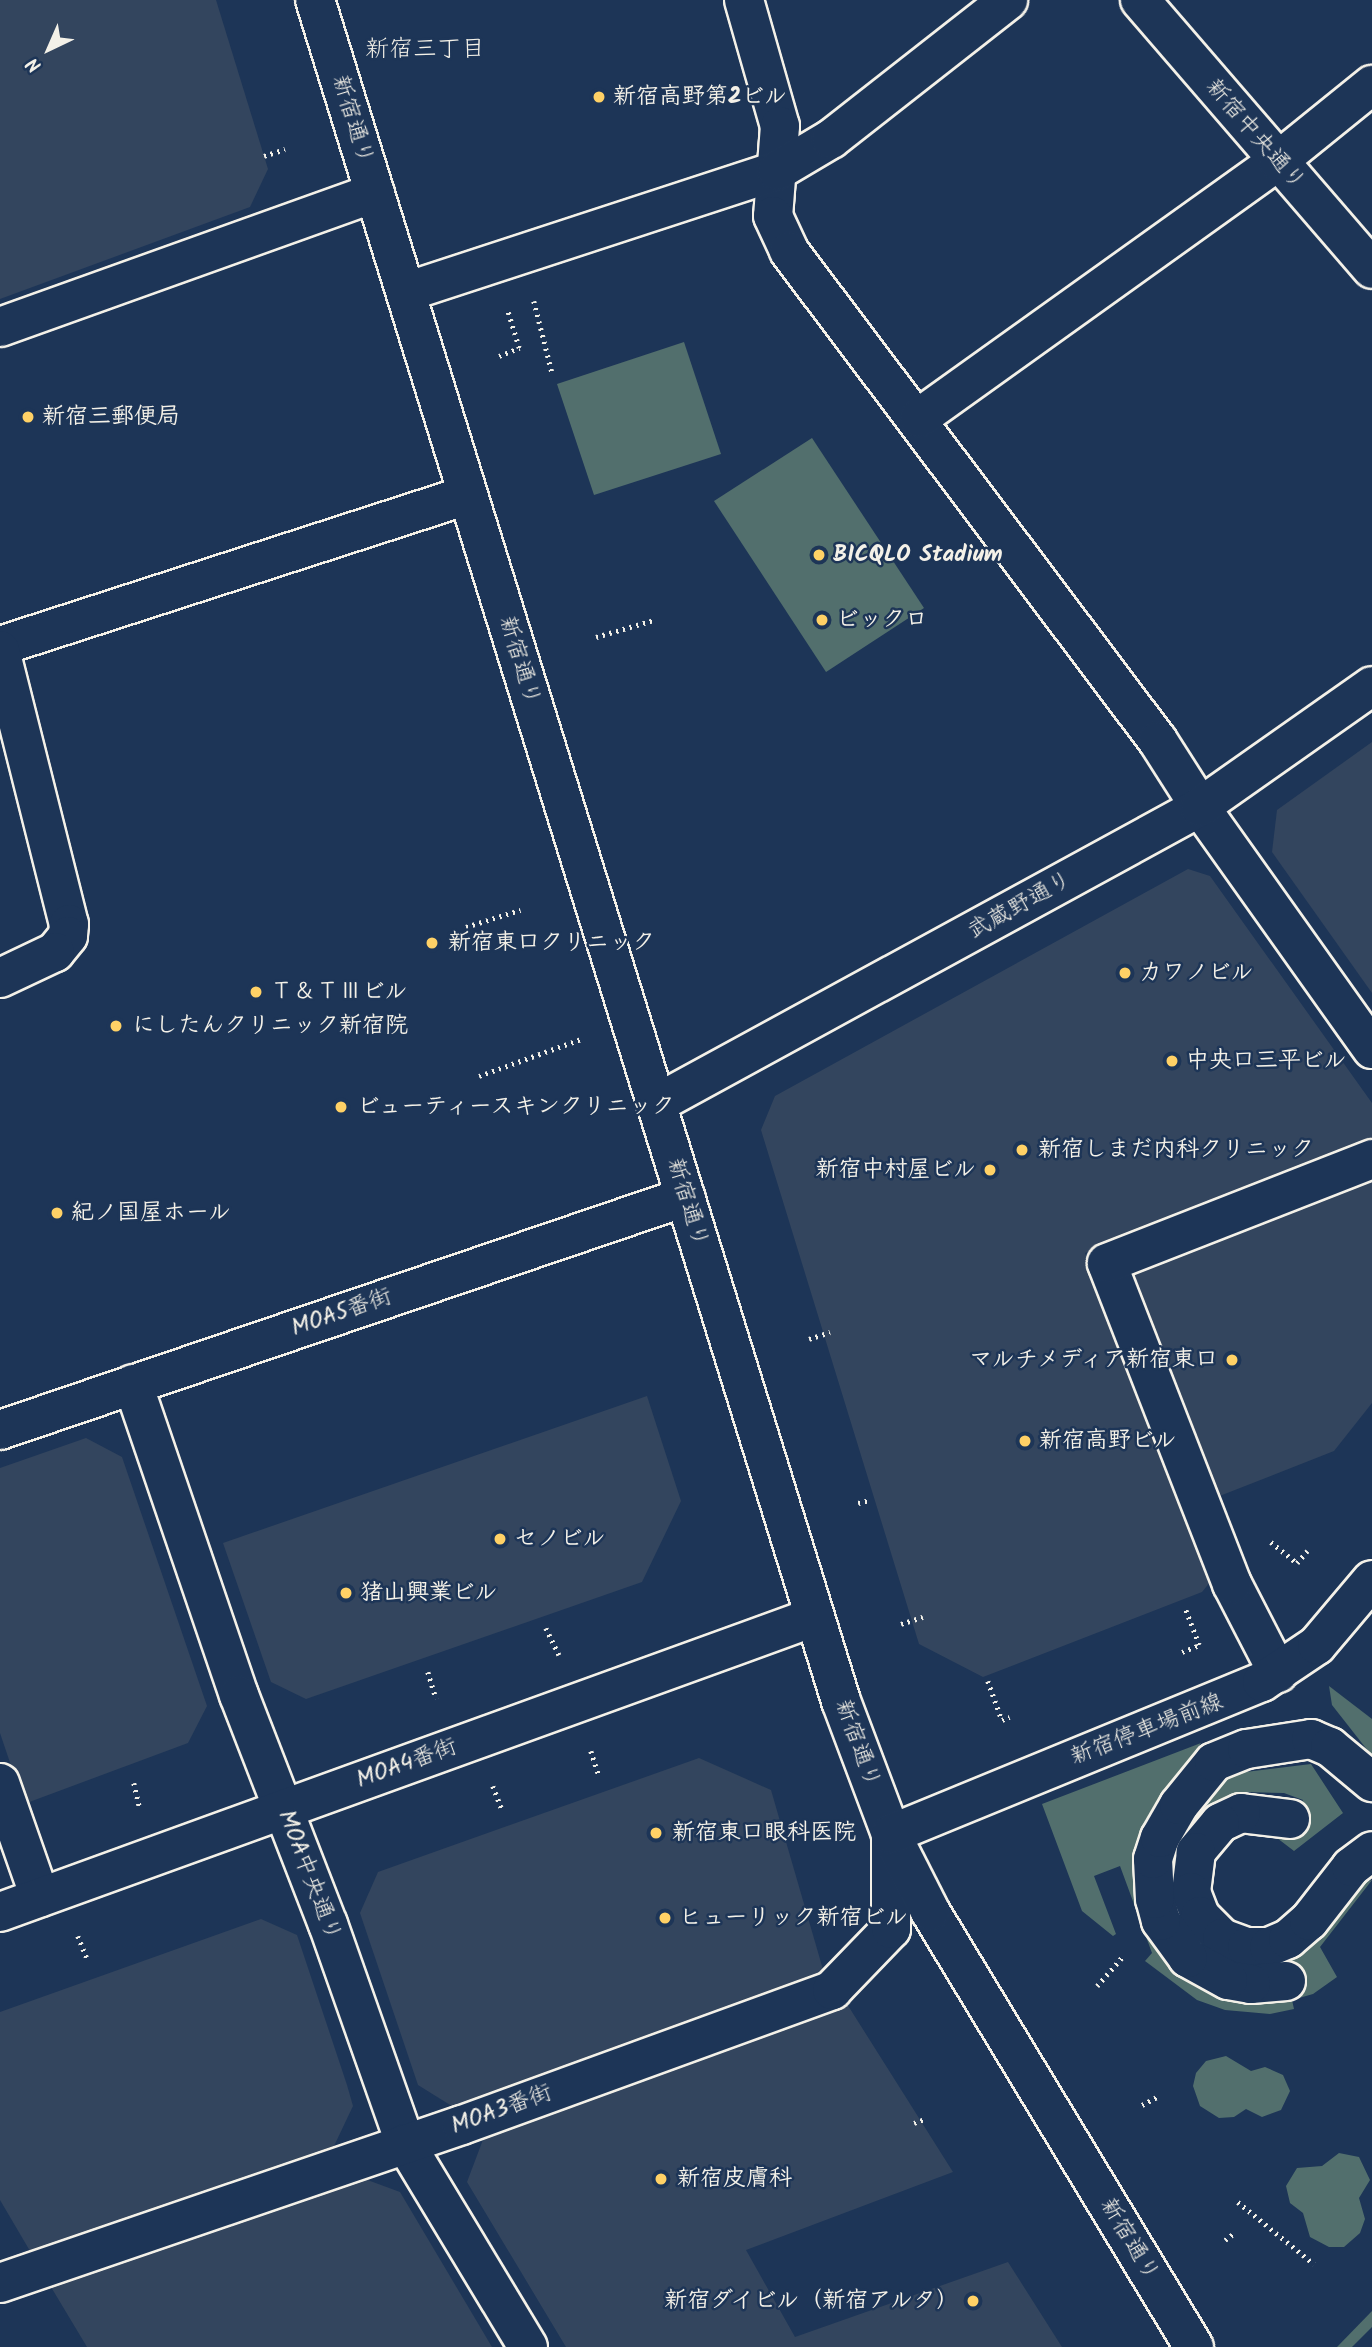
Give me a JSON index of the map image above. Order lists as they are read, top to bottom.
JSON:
{
  "streets": {
    "street": [
      "新宿通り",
      "新宿中央通り",
      "武蔵野通り",
      "MOA5番街",
      "新宿停車場前線",
      "MOA4番街",
      "MOA中央通り",
      "MOA3番街"
    ]
  },
  "crossings": [
    ["新宿通り", "武蔵野通り"],
    ["新宿通り", "MOA5番街"],
    ["新宿通り", "新宿停車場前線"],
    ["新宿通り", "MOA4番街"],
    ["新宿通り", "MOA3番街"],
    ["MOA5番街", "MOA中央通り"],
    ["新宿停車場前線", "MOA3番街"],
    ["MOA4番街", "MOA中央通り"],
    ["MOA中央通り", "MOA3番街"]
  ],
  "districts": ["新宿三丁目"],
  "places": [
    "新宿高野第2ビル",
    "新宿三郵便局",
    "BICQLO Stadium",
    "ビックロ",
    "新宿東口クリニック",
    "カワノビル",
    "Ｔ＆ＴⅢビル",
    "にしたんクリニック新宿院",
    "中央口三平ビル",
    "ビューティースキンクリニック",
    "新宿しまだ内科クリニック",
    "新宿中村屋ビル",
    "紀ノ国屋ホール",
    "マルチメディア新宿東口",
    "新宿高野ビル",
    "セノビル",
    "猪山興業ビル",
    "新宿東口眼科医院",
    "ヒューリック新宿ビル",
    "新宿皮膚科",
    "新宿ダイビル（新宿アルタ）"
  ],
  "north": "bottom left"
}
